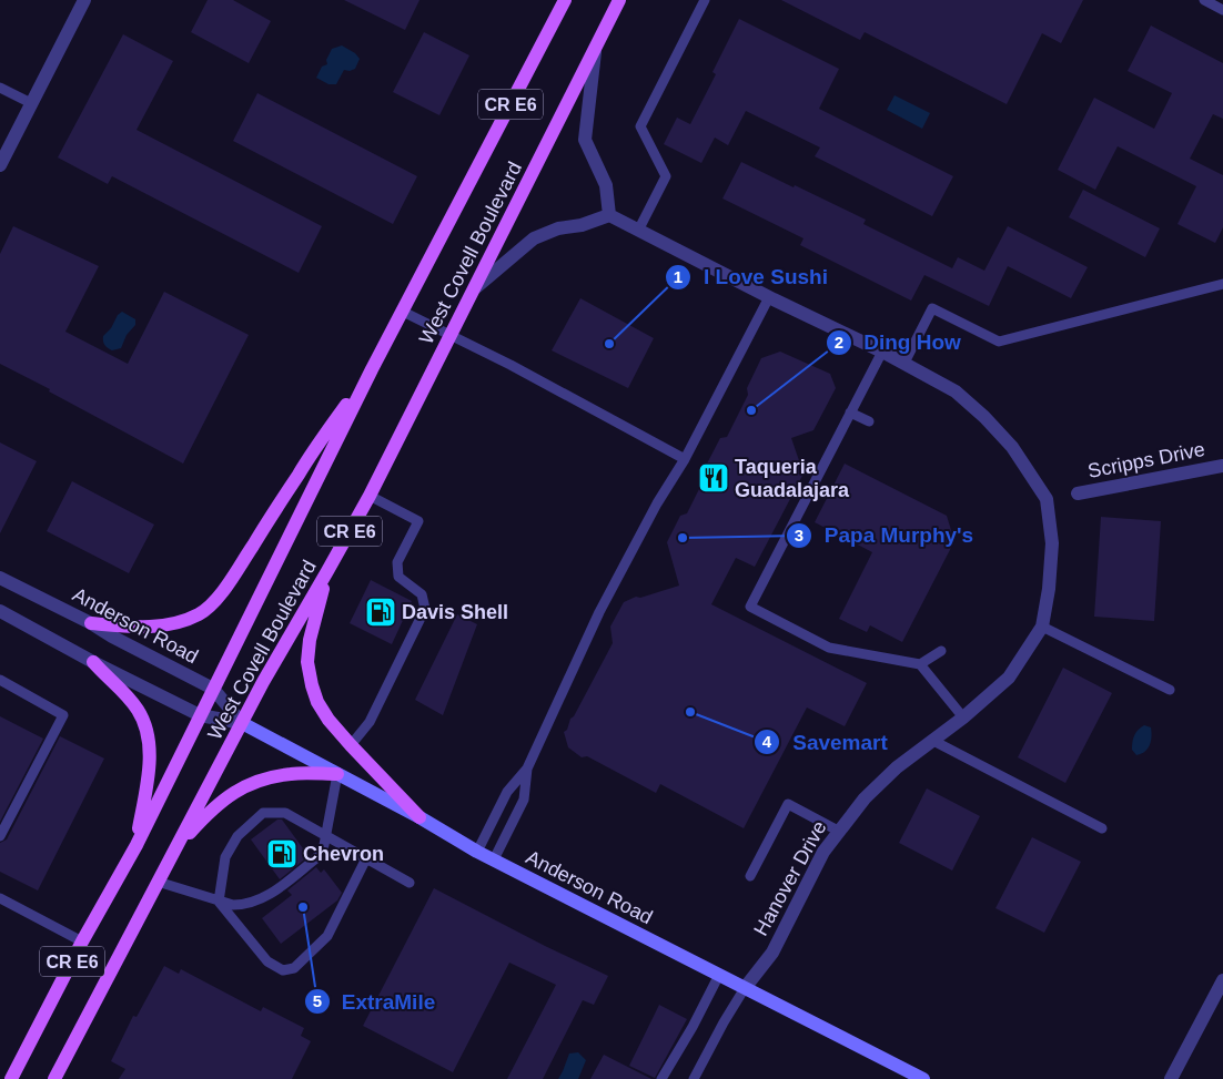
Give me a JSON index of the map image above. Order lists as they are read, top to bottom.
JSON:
{
  "streets": {
    "main road": ["CR E6", "West Covell Boulevard", "Anderson Road"],
    "street": ["Scripps Drive", "Hanover Drive"]
  },
  "crossings": [
    ["West Covell Boulevard", "Anderson Road"],
    ["Anderson Road", "Hanover Drive"]
  ],
  "places": {
    "other": [
      "I Love Sushi",
      "Ding How",
      "Papa Murphy's",
      "Savemart",
      "ExtraMile"
    ],
    "restaurant": ["Taqueria Guadalajara"],
    "fuel station": ["Davis Shell", "Chevron"]
  }
}
